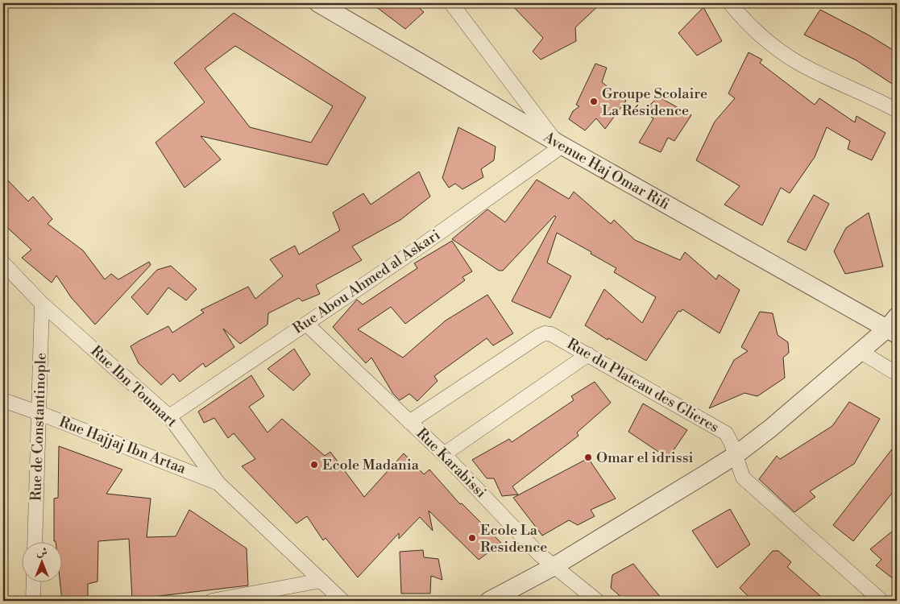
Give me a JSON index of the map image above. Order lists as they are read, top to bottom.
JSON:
{
  "streets": {
    "street": [
      "Avenue Haj Omar Rifi",
      "Rue Abou Ahmed al Askari",
      "Rue du Plateau des Glieres",
      "Rue Ibn Toumart",
      "Rue de Constantinople",
      "Rue Hajjaj Ibn Artaa",
      "Rue Karabissi"
    ]
  },
  "crossings": [
    ["Avenue Haj Omar Rifi", "Rue Abou Ahmed al Askari"],
    ["Rue Abou Ahmed al Askari", "Rue Ibn Toumart"],
    ["Rue Abou Ahmed al Askari", "Rue Karabissi"],
    ["Rue du Plateau des Glieres", "Rue Karabissi"],
    ["Rue Ibn Toumart", "Rue de Constantinople"],
    ["Rue Ibn Toumart", "Rue Hajjaj Ibn Artaa"],
    ["Rue de Constantinople", "Rue Hajjaj Ibn Artaa"]
  ],
  "places": [
    "Groupe Scolaire La Résidence",
    "Omar el idrissi",
    "Ecole Madania",
    "Ecole La Residence"
  ],
  "north": "top"
}
